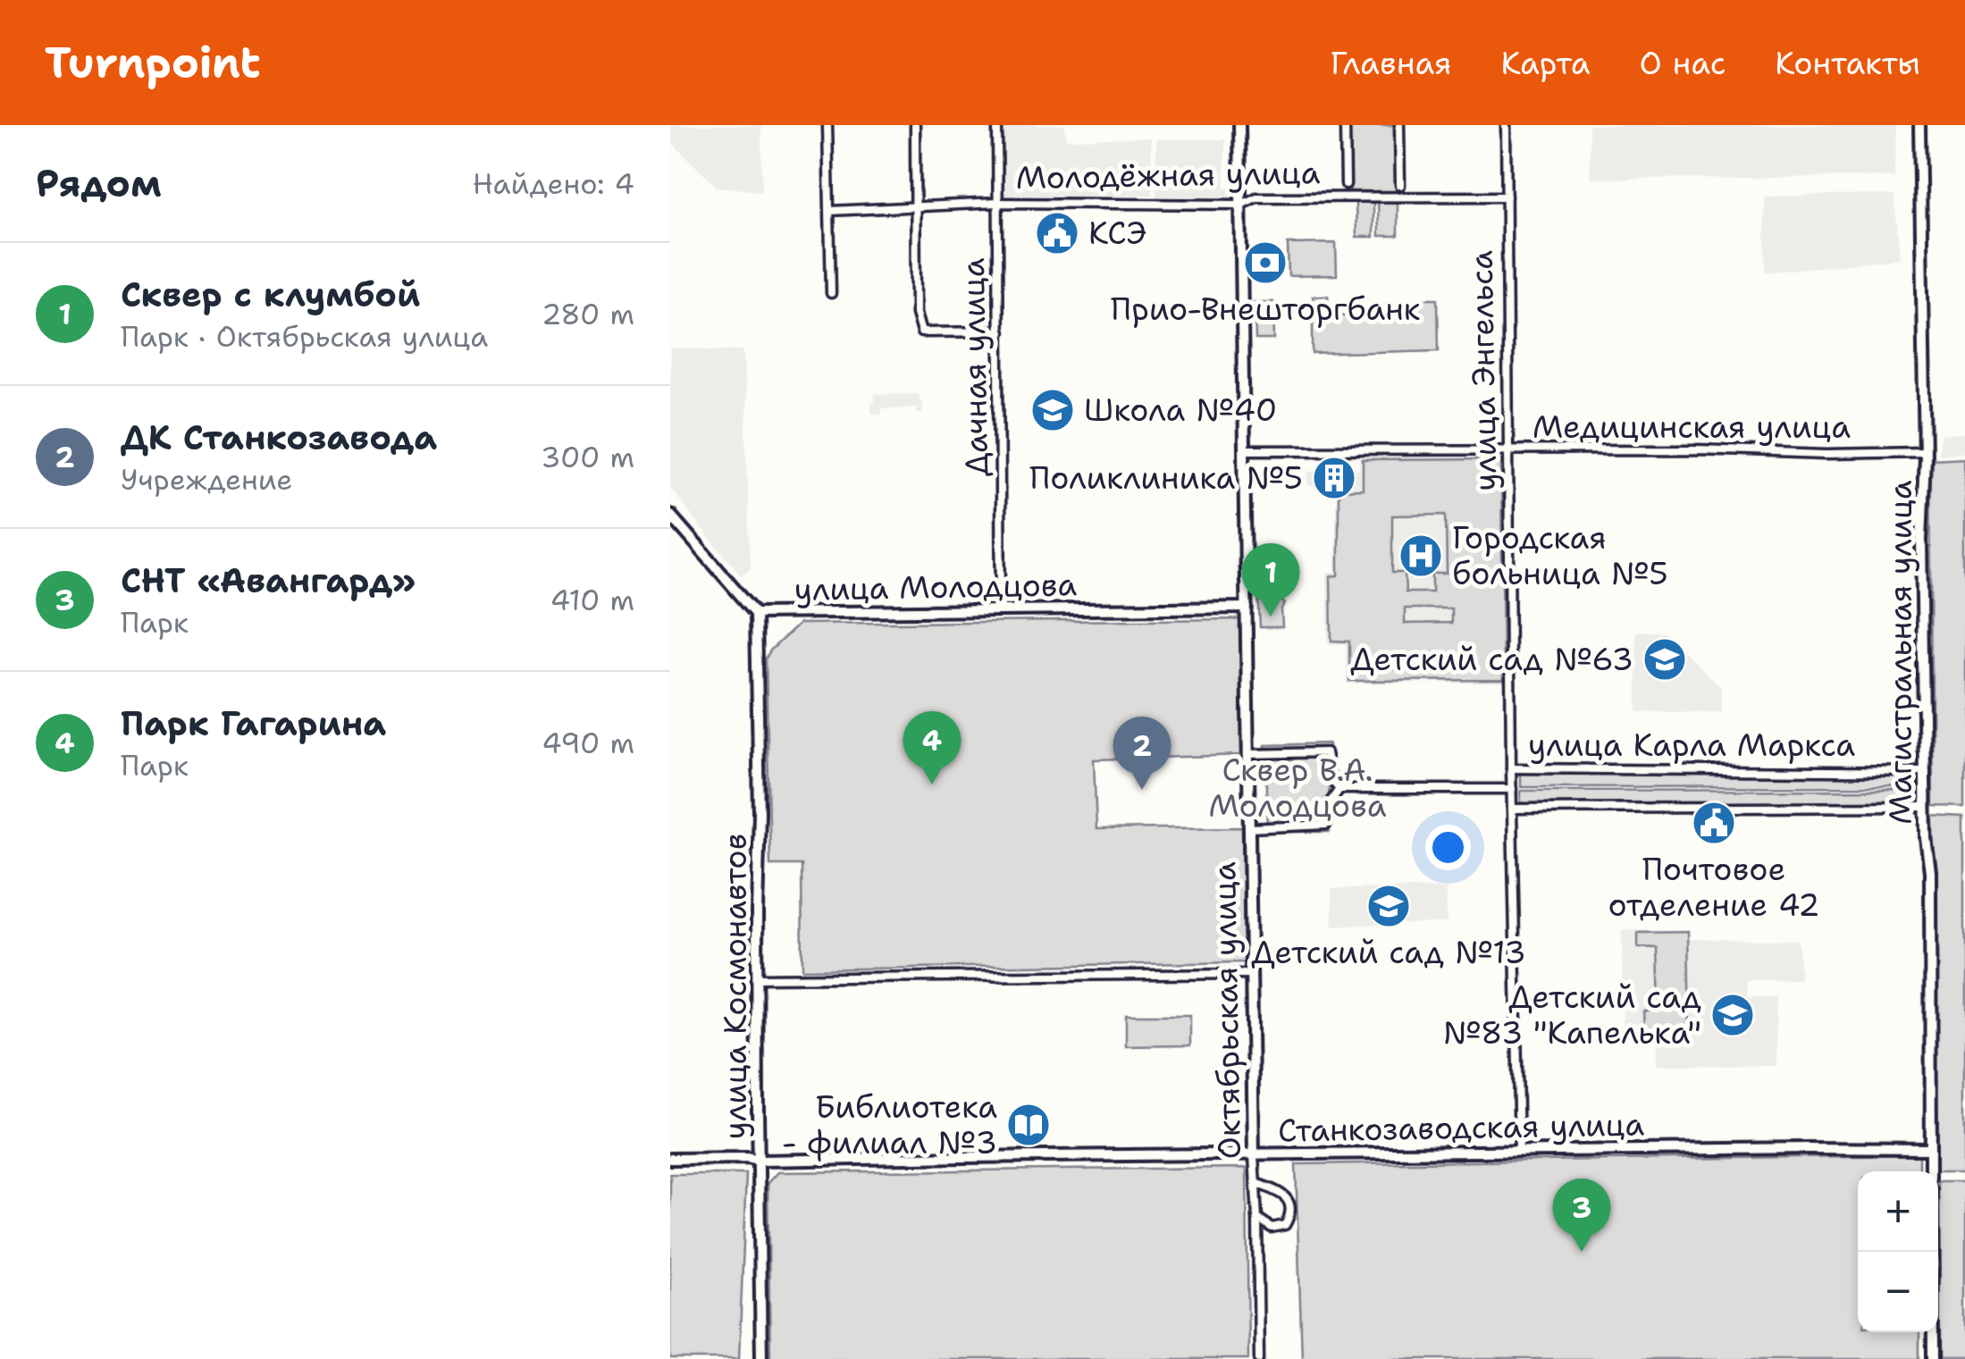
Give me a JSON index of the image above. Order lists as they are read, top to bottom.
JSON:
{
  "streets": {
    "street": [
      "Молодёжная улица",
      "Дачная улица",
      "улица Энгельса",
      "Медицинская улица",
      "улица Молодцова",
      "Магистральная улица",
      "улица Карла Маркса",
      "улица Космонавтов",
      "Октябрьская улица",
      "Станкозаводская улица"
    ]
  },
  "crossings": [
    ["Молодёжная улица", "Дачная улица"],
    ["Молодёжная улица", "улица Энгельса"],
    ["Молодёжная улица", "Октябрьская улица"],
    ["Дачная улица", "улица Молодцова"],
    ["улица Энгельса", "Медицинская улица"],
    ["улица Энгельса", "улица Карла Маркса"],
    ["улица Энгельса", "Станкозаводская улица"],
    ["Медицинская улица", "Магистральная улица"],
    ["Медицинская улица", "Октябрьская улица"],
    ["улица Молодцова", "улица Космонавтов"],
    ["улица Молодцова", "Октябрьская улица"],
    ["Магистральная улица", "улица Карла Маркса"],
    ["Магистральная улица", "Станкозаводская улица"],
    ["улица Космонавтов", "Станкозаводская улица"],
    ["Октябрьская улица", "Станкозаводская улица"]
  ],
  "parks": ["Сквер В.А. Молодцова"],
  "places": {
    "public building": ["КСЭ", "Почтовое отделение 42"],
    "bank": ["Прио-Внешторгбанк"],
    "school or university": [
      "Школа №40",
      "Детский сад №63",
      "Детский сад №13",
      "Детский сад №83 \"Капелька\""
    ],
    "building": ["Поликлиника №5"],
    "hospital": ["Городская больница №5"],
    "library": ["Библиотека - филиал №3"]
  },
  "page": {
    "header": "Turnpoint",
    "nav": [
      "Главная",
      "Карта",
      "О нас",
      "Контакты"
    ],
    "heading": ["Рядом", "Найдено: 4"],
    "list": [
      {
        "mark": "1",
        "name": "Сквер с клумбой",
        "note": "Парк · Октябрьская улица",
        "value": "280 m"
      },
      {
        "mark": "2",
        "name": "ДК Станкозавода",
        "note": "Учреждение",
        "value": "300 m"
      },
      {
        "mark": "3",
        "name": "СНТ «Авангард»",
        "note": "Парк",
        "value": "410 m"
      },
      {
        "mark": "4",
        "name": "Парк Гагарина",
        "note": "Парк",
        "value": "490 m"
      }
    ],
    "pins": [
      "1",
      "4",
      "2",
      "3"
    ],
    "map_buttons": ["+", "−"]
  }
}
